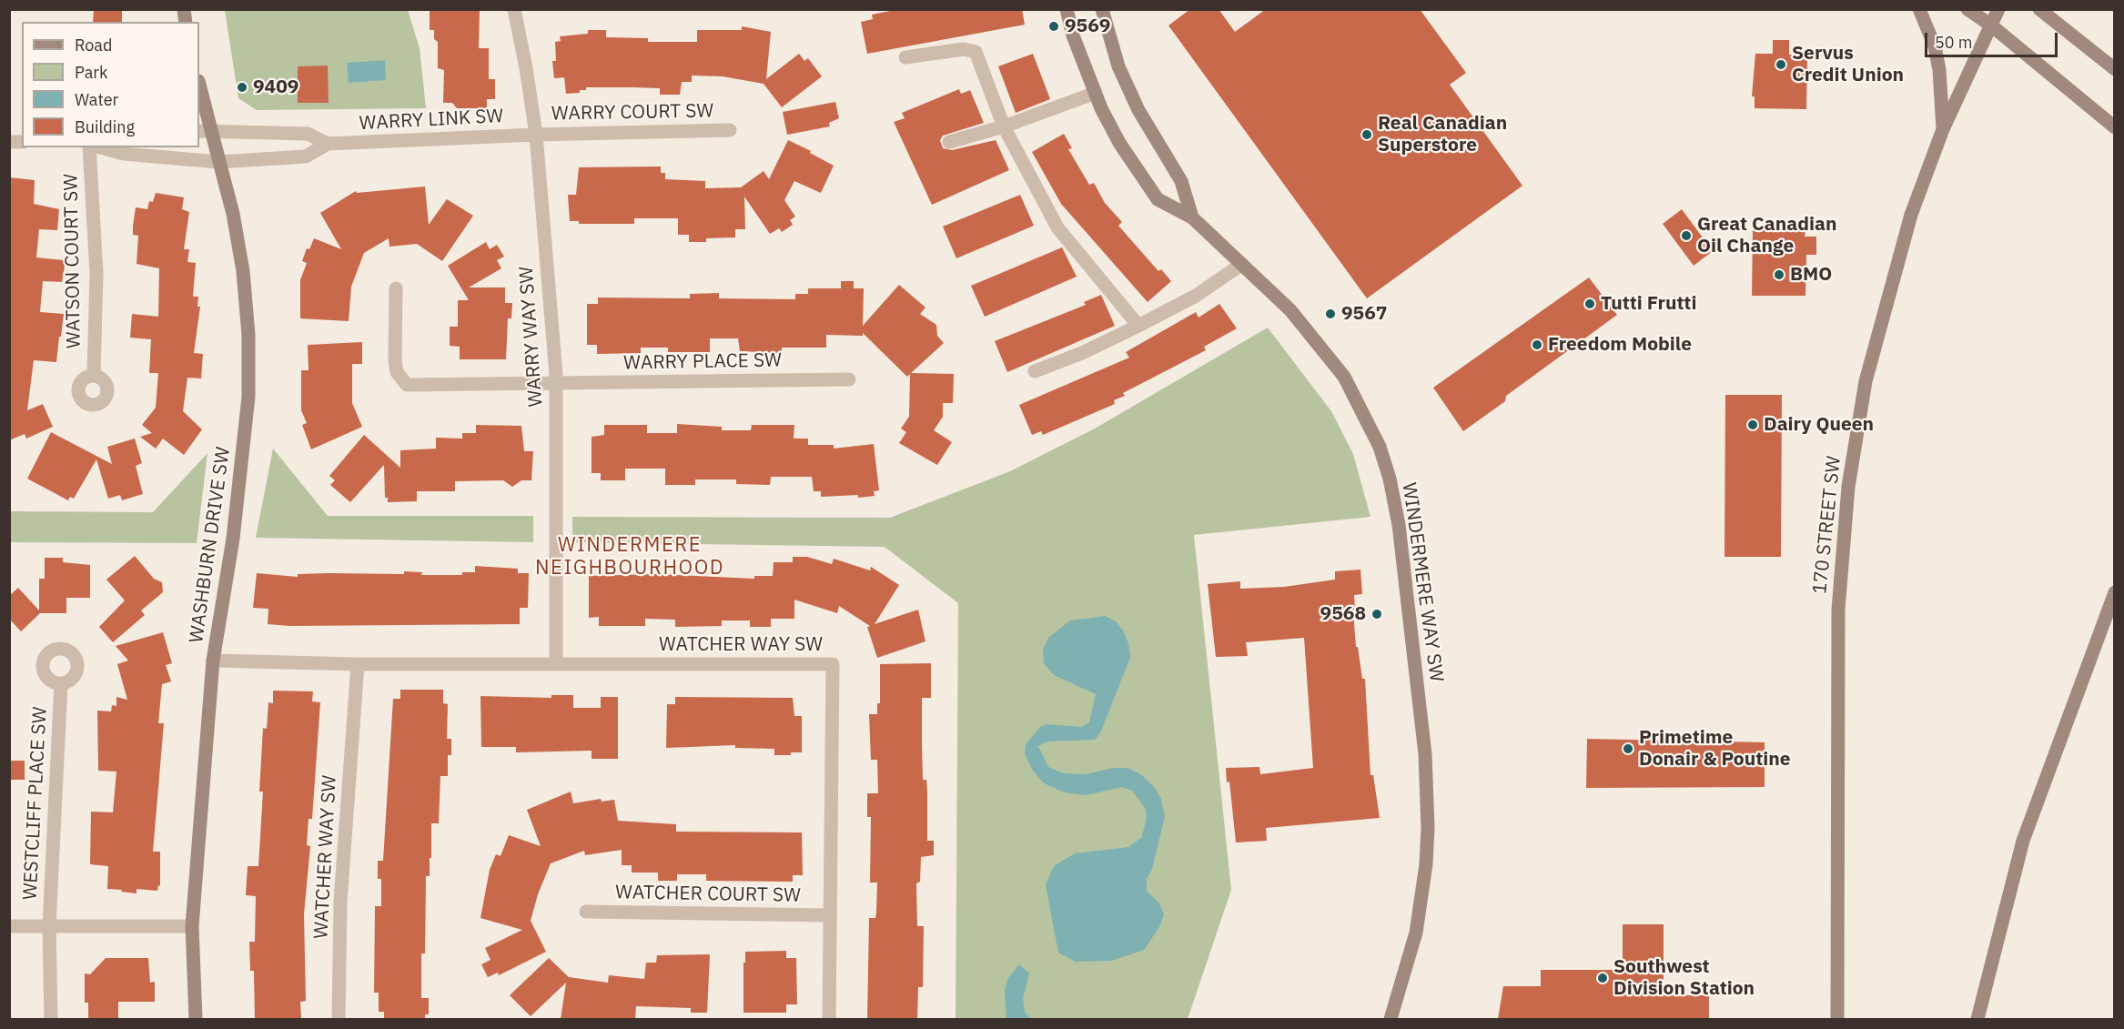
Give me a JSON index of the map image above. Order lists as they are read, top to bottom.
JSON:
{
  "streets": {
    "street": [
      "WARRY COURT SW",
      "WARRY LINK SW",
      "WATSON COURT SW",
      "WARRY WAY SW",
      "WARRY PLACE SW",
      "170 STREET SW",
      "WASHBURN DRIVE SW",
      "WINDERMERE WAY SW",
      "WATCHER WAY SW",
      "WESTCLIFF PLACE SW",
      "WATCHER COURT SW"
    ]
  },
  "crossings": [
    ["WARRY COURT SW", "WARRY LINK SW"],
    ["WARRY COURT SW", "WARRY WAY SW"],
    ["WARRY LINK SW", "WARRY WAY SW"],
    ["WARRY LINK SW", "WASHBURN DRIVE SW"],
    ["WARRY WAY SW", "WARRY PLACE SW"],
    ["WARRY WAY SW", "WATCHER WAY SW"],
    ["WASHBURN DRIVE SW", "WATCHER WAY SW"],
    ["WATCHER WAY SW", "WATCHER COURT SW"]
  ],
  "districts": ["WINDERMERE NEIGHBOURHOOD"],
  "places": [
    "9569",
    "Servus Credit Union",
    "9409",
    "Real Canadian Superstore",
    "Great Canadian Oil Change",
    "BMO",
    "Tutti Frutti",
    "9567",
    "Freedom Mobile",
    "Dairy Queen",
    "9568",
    "Primetime Donair & Poutine",
    "Southwest Division Station"
  ],
  "legend": [
    "Road",
    "Park",
    "Water",
    "Building"
  ],
  "scale_bar": "50 m"
}
